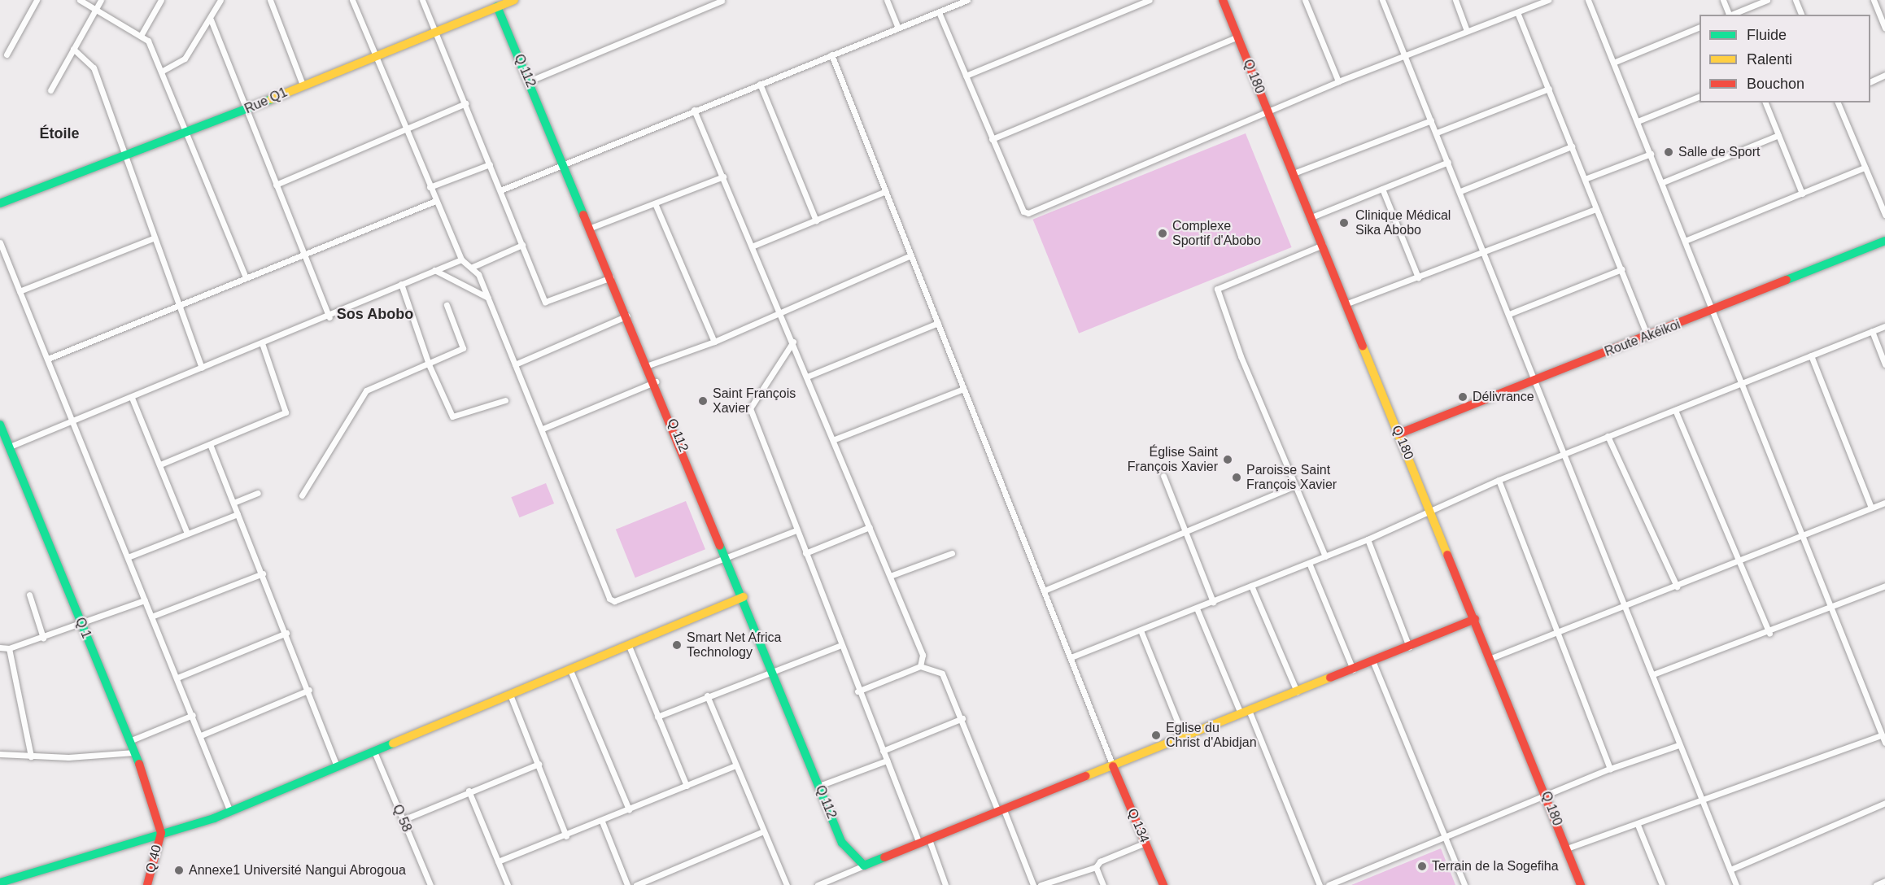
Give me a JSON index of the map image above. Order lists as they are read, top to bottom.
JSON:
{
  "streets": {
    "street": [
      "Q 112",
      "Q 180",
      "Rue Q1",
      "Route Akéikoi",
      "Q 1",
      "Q 58",
      "Q 134",
      "Q 40"
    ]
  },
  "crossings": [
    ["Q 112", "Rue Q1"],
    ["Q 180", "Route Akéikoi"],
    ["Q 1", "Q 40"]
  ],
  "districts": ["Étoile", "Sos Abobo"],
  "places": [
    "Salle de Sport",
    "Clinique Médical Sika Abobo",
    "Complexe Sportif d'Abobo",
    "Délivrance",
    "Saint François Xavier",
    "Église Saint François Xavier",
    "Paroisse Saint François Xavier",
    "Smart Net Africa Technology",
    "Eglise du Christ d'Abidjan",
    "Terrain de la Sogefiha",
    "Annexe1 Université Nangui Abrogoua"
  ],
  "legend": ["Fluide", "Ralenti", "Bouchon"]
}
